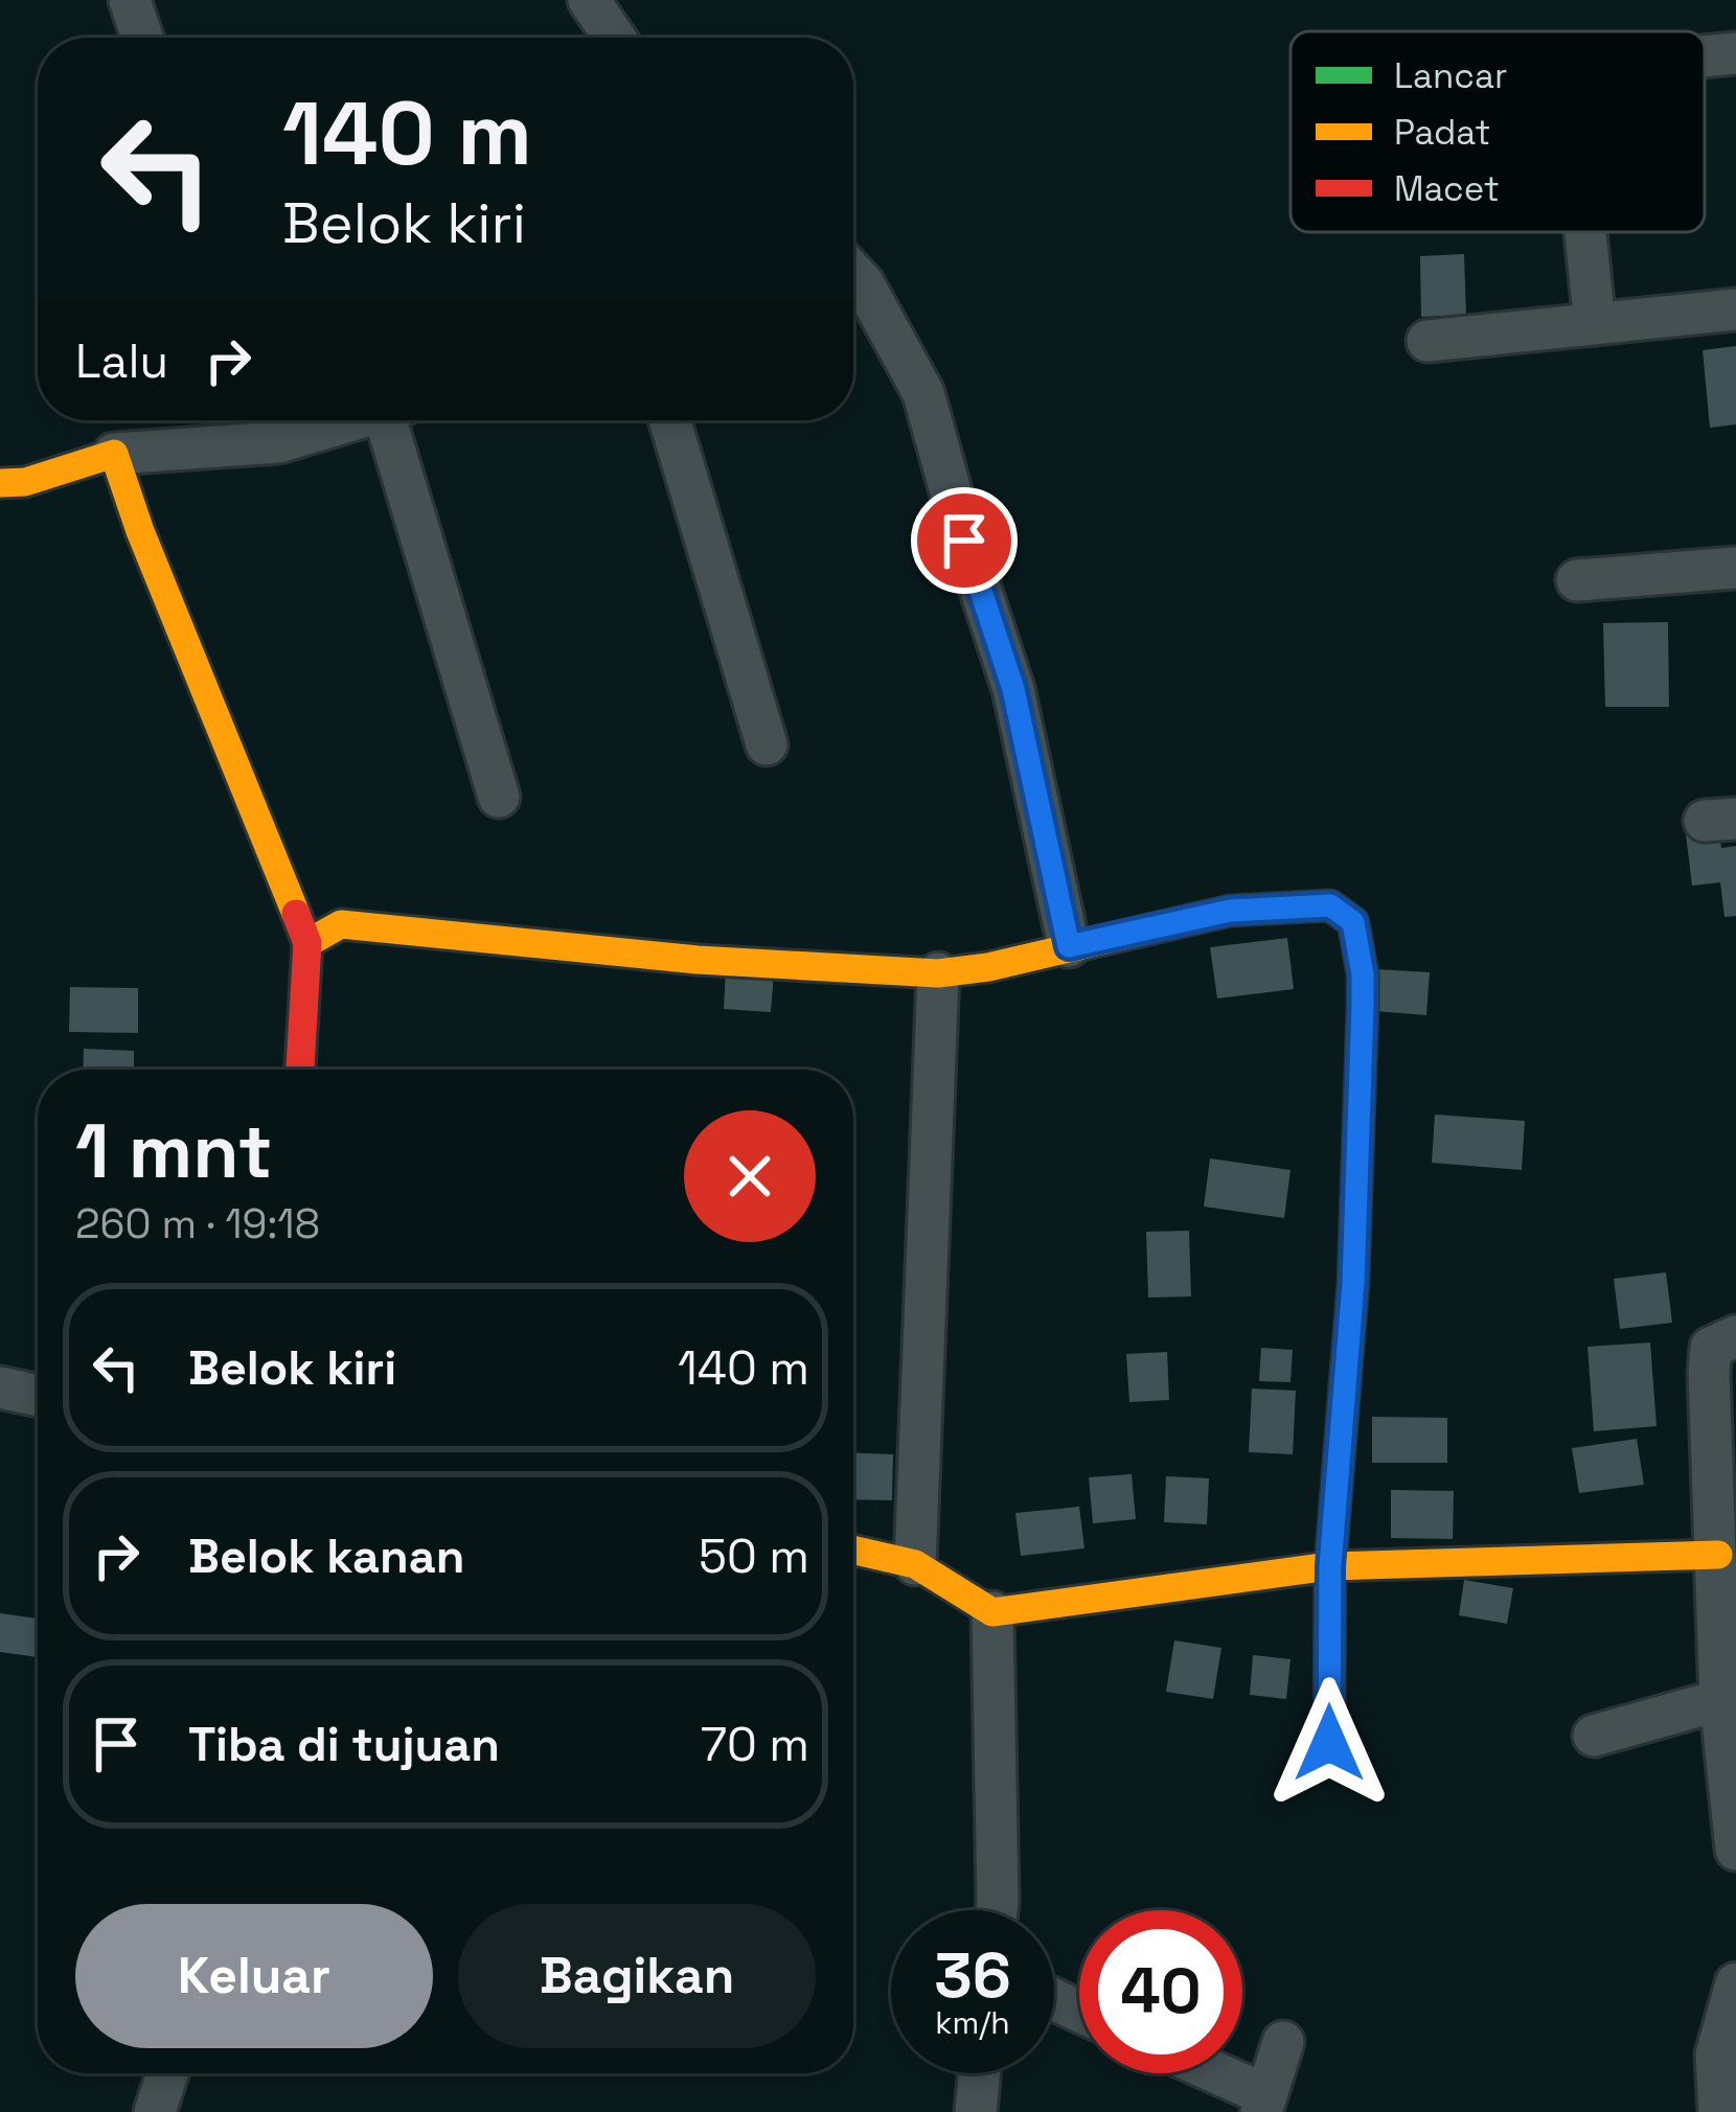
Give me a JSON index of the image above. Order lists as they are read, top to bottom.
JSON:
{
  "legend": ["Lancar", "Padat", "Macet"],
  "page": {
    "turn": ["140 m", "Belok kiri"],
    "then": "Lalu",
    "heading": ["1 mnt", "260 m · 19:18"],
    "list": [
      {
        "name": "Belok kiri",
        "value": "140 m"
      },
      {
        "name": "Belok kanan",
        "value": "50 m"
      },
      {
        "name": "Tiba di tujuan",
        "value": "70 m"
      }
    ],
    "buttons": ["Keluar", "Bagikan"],
    "speed": "36 km/h",
    "limit": "40"
  }
}
